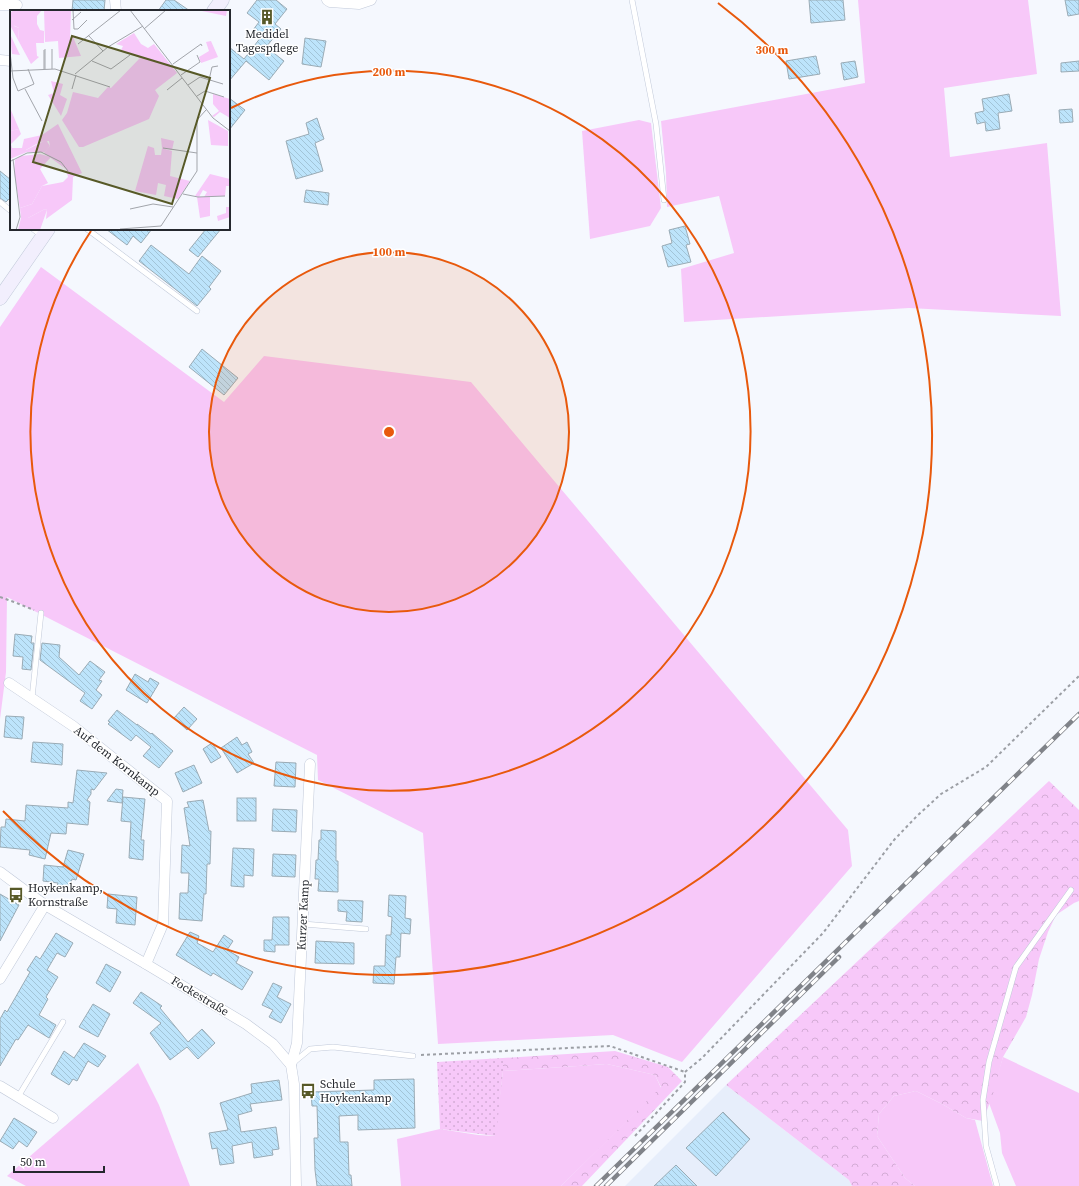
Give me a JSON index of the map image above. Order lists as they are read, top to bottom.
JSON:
{
  "streets": {
    "street": ["Auf dem Kornkamp", "Kurzer Kamp", "Fockestraße"]
  },
  "crossings": [
    ["Auf dem Kornkamp", "Fockestraße"],
    ["Kurzer Kamp", "Fockestraße"]
  ],
  "places": {
    "building": ["Medidel Tagespflege"],
    "bus stop": ["Hoykenkamp, Kornstraße", "Schule Hoykenkamp"]
  },
  "scale_bar": "50 m",
  "rings": ["300 m", "200 m", "100 m"]
}
